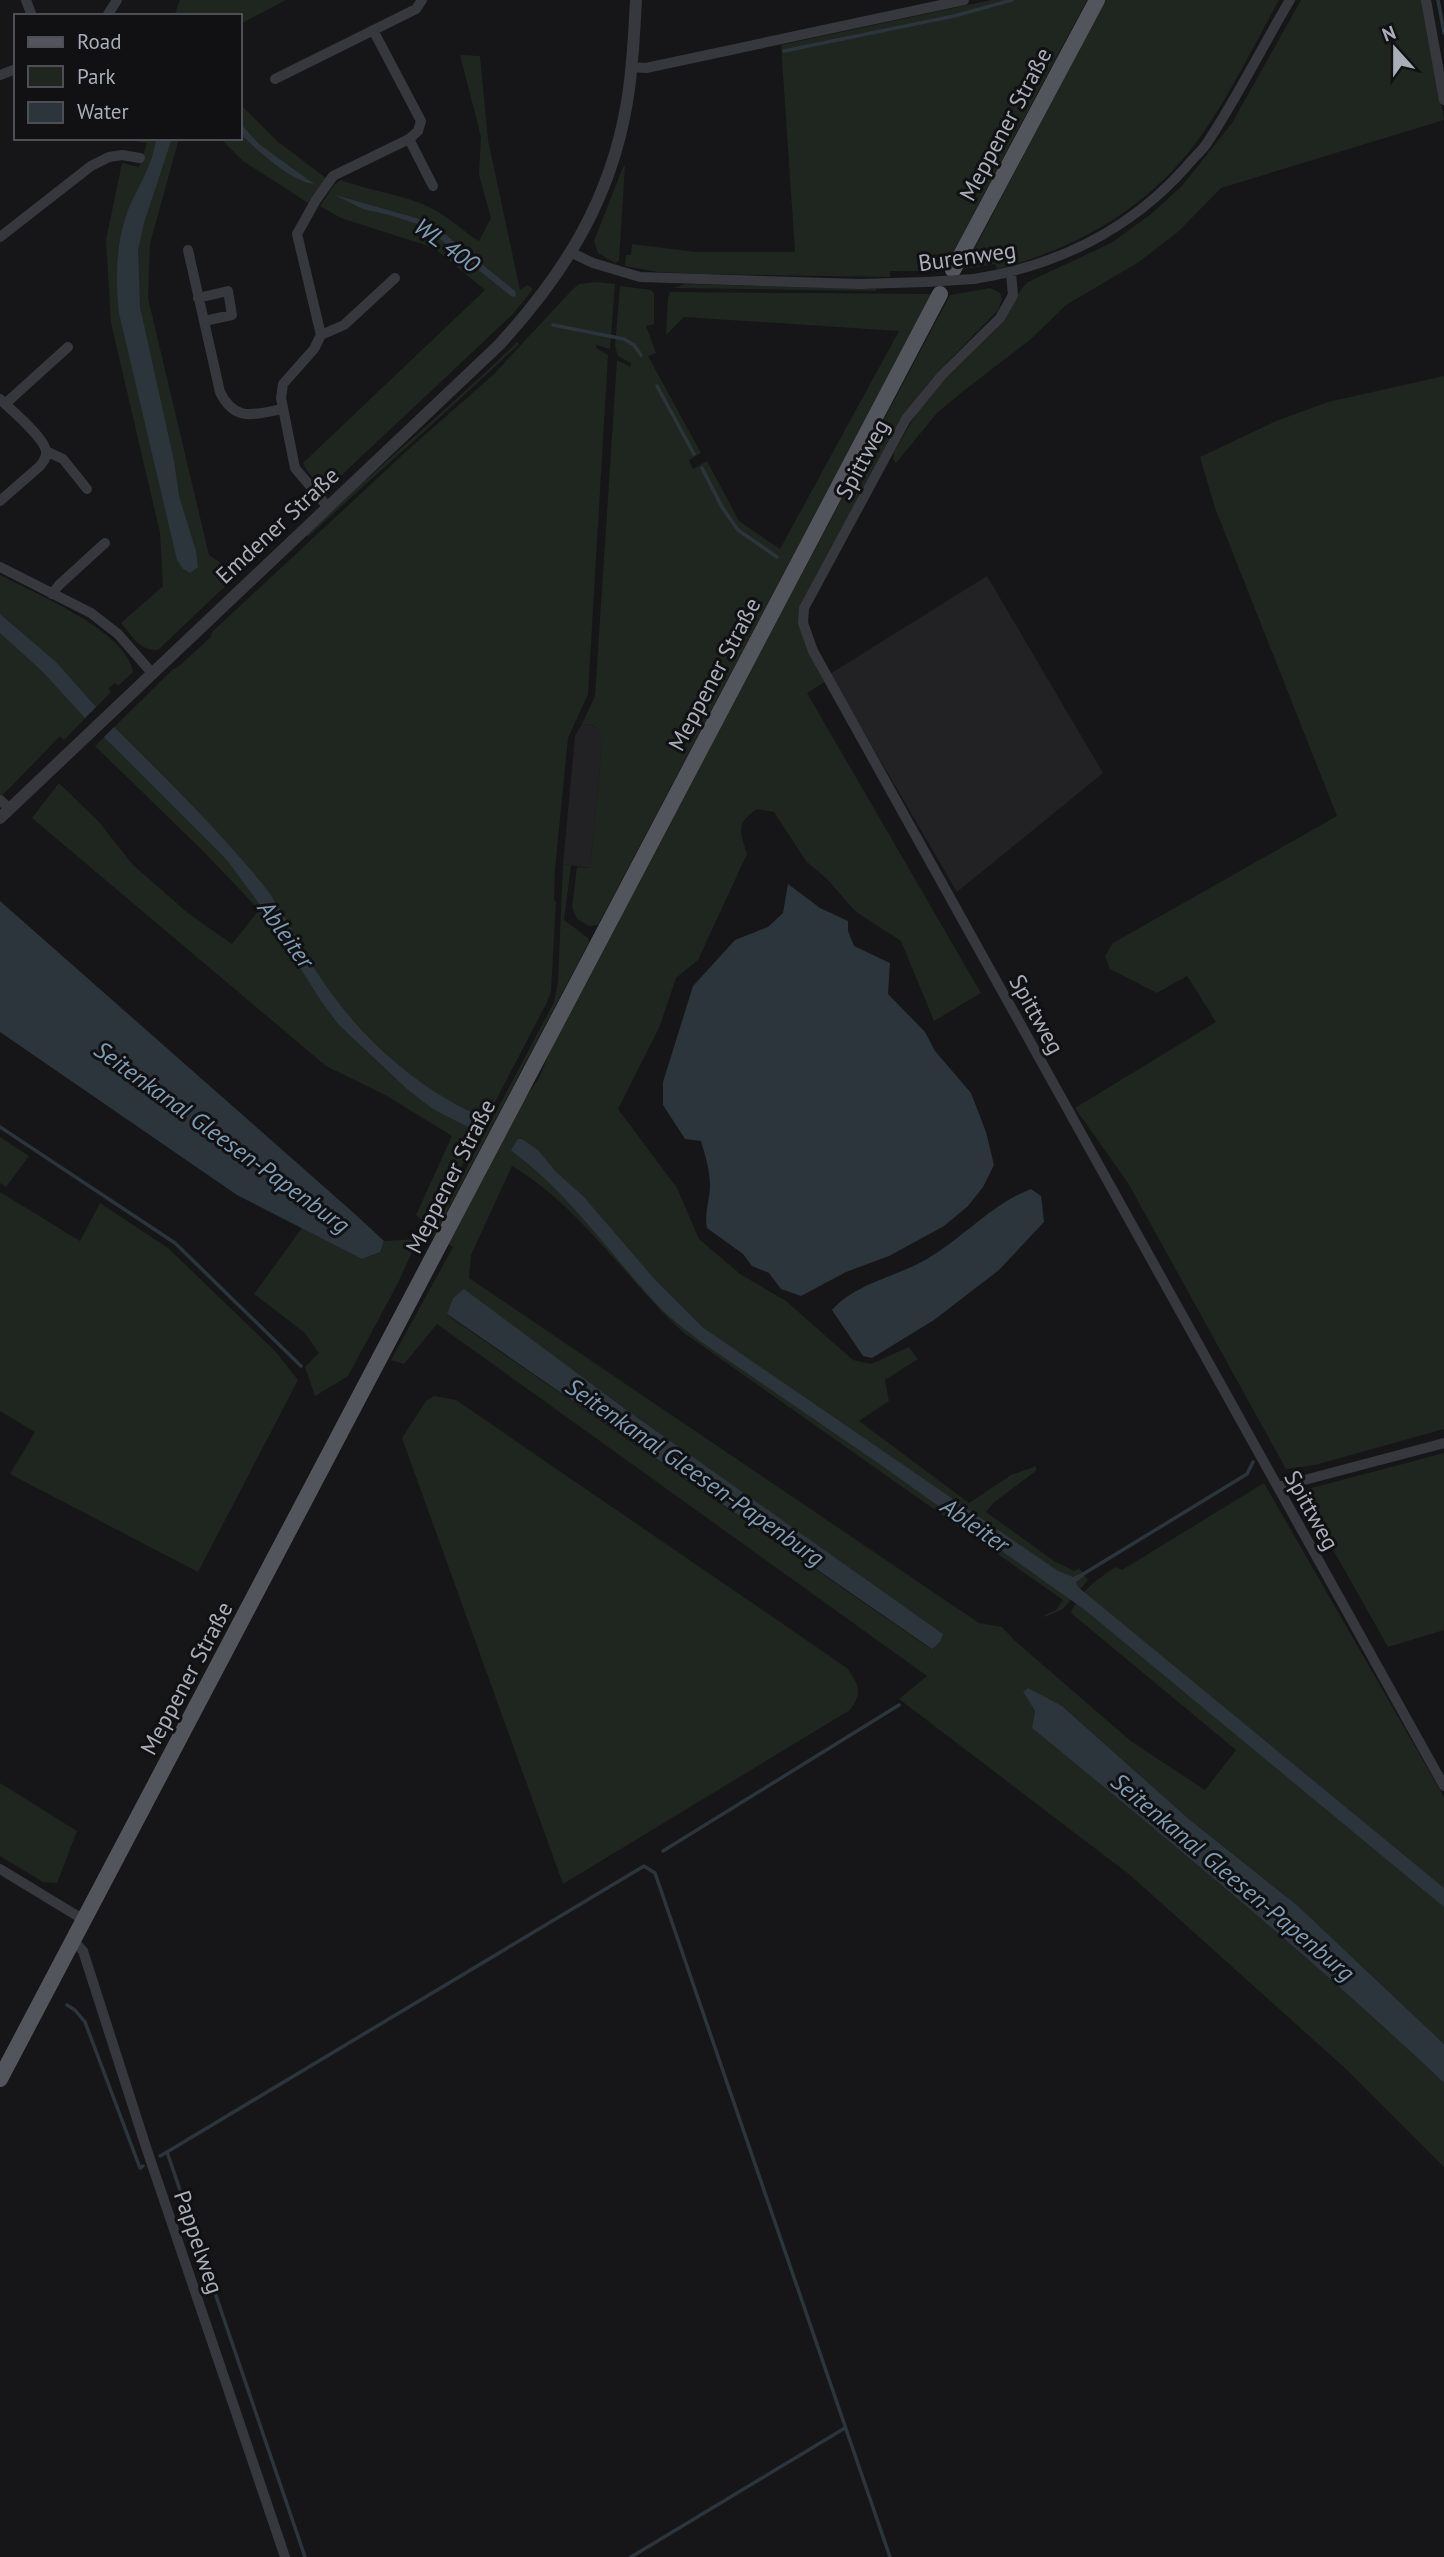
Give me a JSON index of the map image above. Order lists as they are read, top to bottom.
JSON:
{
  "streets": {
    "main road": ["Meppener Straße"],
    "street": [
      "Burenweg",
      "Spittweg",
      "Emdener Straße",
      "Pappelweg"
    ]
  },
  "crossings": [
    ["Meppener Straße", "Pappelweg"],
    ["Burenweg", "Spittweg"],
    ["Burenweg", "Emdener Straße"]
  ],
  "water": ["WL 400", "Ableiter", "Seitenkanal Gleesen-Papenburg"],
  "legend": ["Road", "Park", "Water"],
  "north": "top"
}
